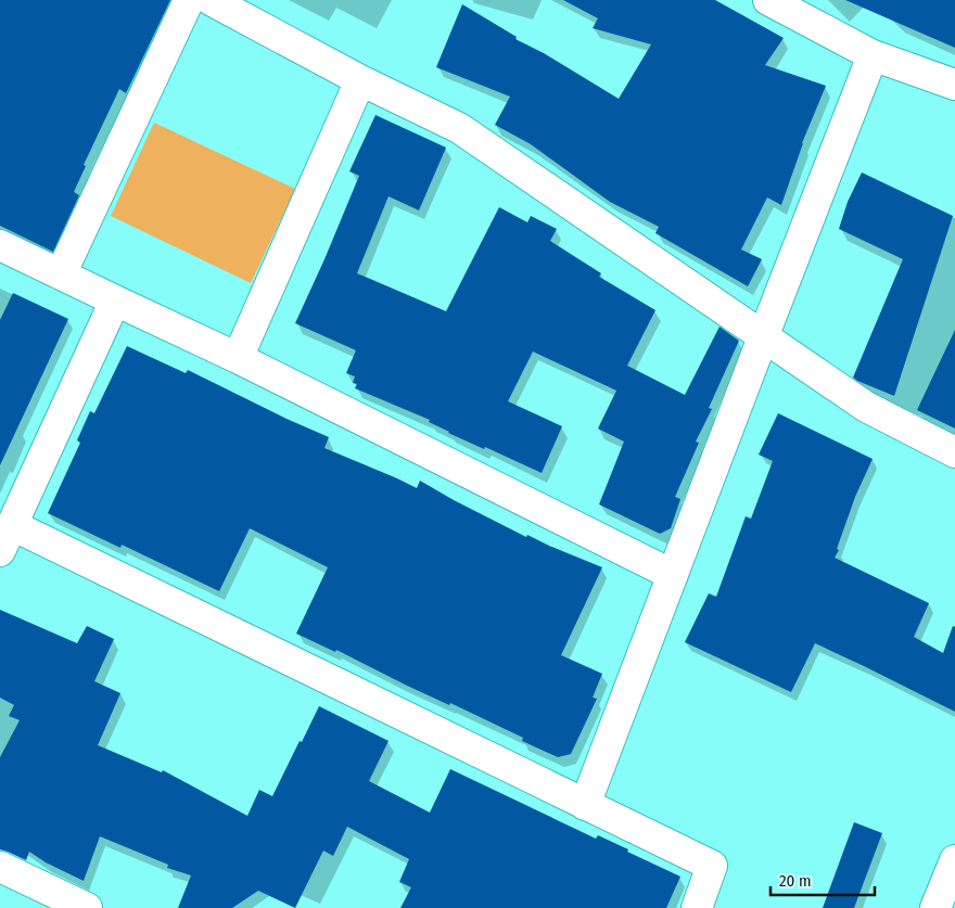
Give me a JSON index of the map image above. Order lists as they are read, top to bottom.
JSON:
{
  "scale_bar": "20 m"
}
